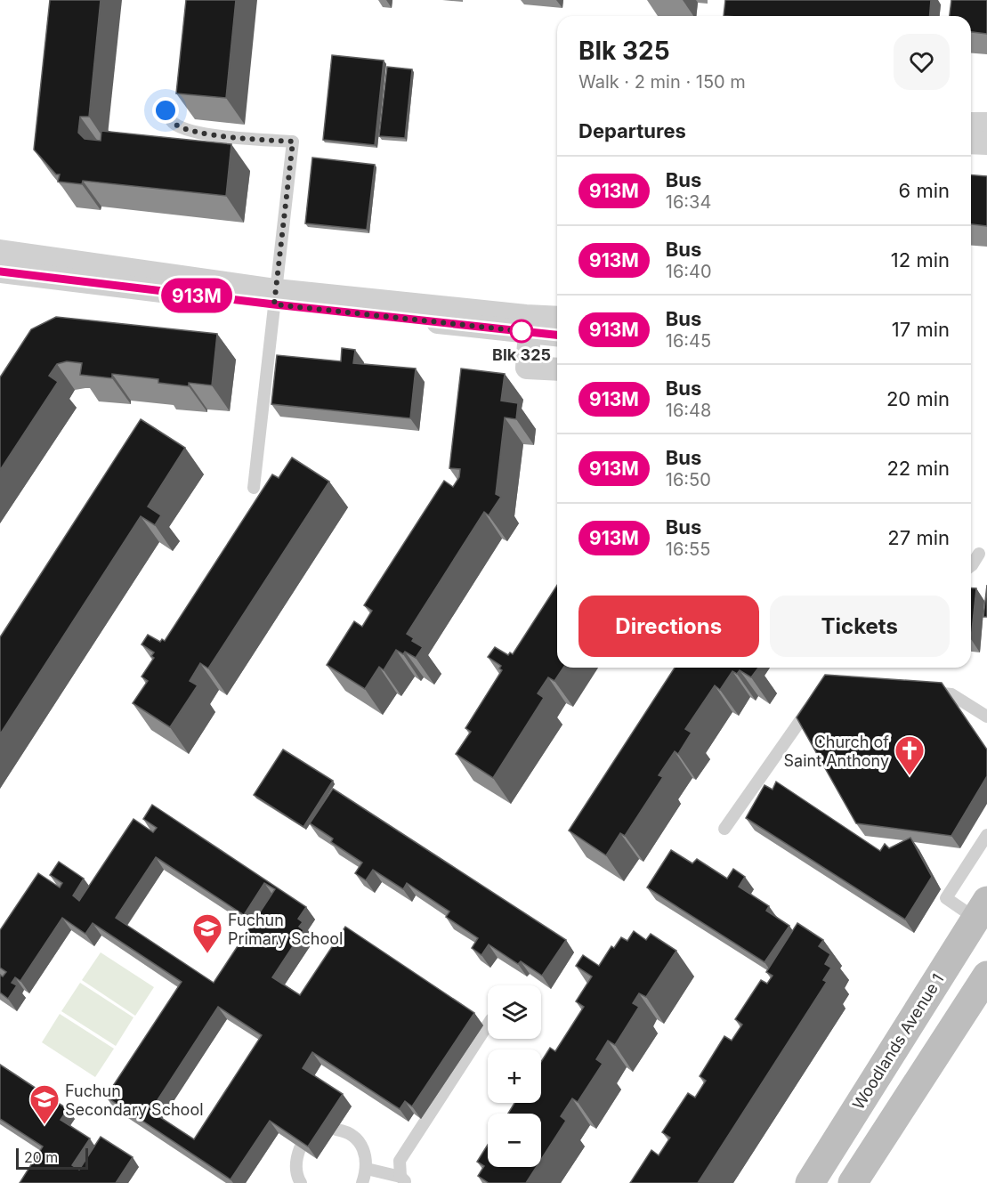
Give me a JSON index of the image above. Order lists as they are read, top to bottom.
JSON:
{
  "streets": {
    "main road": ["Woodlands Avenue 1"]
  },
  "places": {
    "other": ["Blk 325"],
    "church": ["Church of Saint Anthony"],
    "school or university": ["Fuchun Primary School", "Fuchun Secondary School"]
  },
  "lines": ["bus line 913M"],
  "scale_bar": "20 m",
  "page": {
    "on_map": "913M",
    "heading": [
      ["Blk 325", "Walk · 2 min · 150 m"],
      "Departures"
    ],
    "list": [
      {
        "mark": "913M",
        "name": "Bus",
        "note": "16:34",
        "value": "6 min"
      },
      {
        "mark": "913M",
        "name": "Bus",
        "note": "16:40",
        "value": "12 min"
      },
      {
        "mark": "913M",
        "name": "Bus",
        "note": "16:45",
        "value": "17 min"
      },
      {
        "mark": "913M",
        "name": "Bus",
        "note": "16:48",
        "value": "20 min"
      },
      {
        "mark": "913M",
        "name": "Bus",
        "note": "16:50",
        "value": "22 min"
      },
      {
        "mark": "913M",
        "name": "Bus",
        "note": "16:55",
        "value": "27 min"
      }
    ],
    "buttons": ["Directions", "Tickets"],
    "map_buttons": ["+", "−"],
    "scale": "20 m"
  }
}
